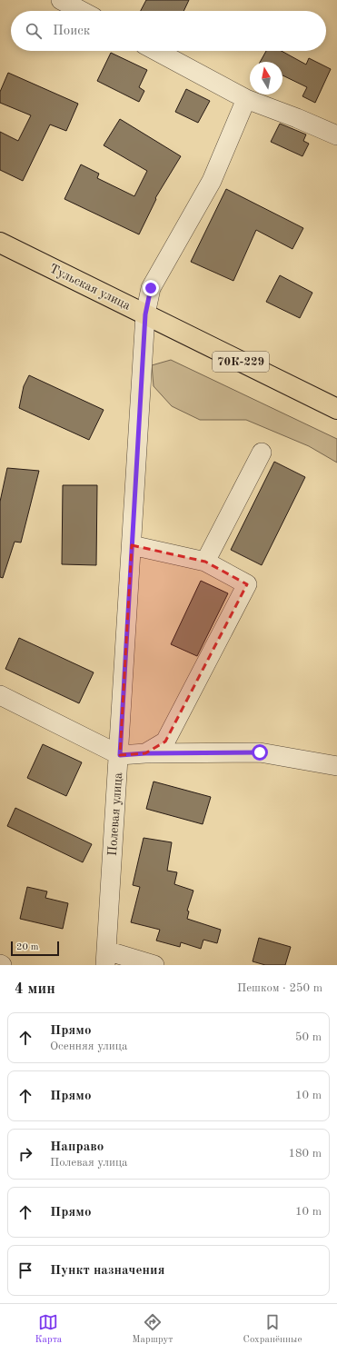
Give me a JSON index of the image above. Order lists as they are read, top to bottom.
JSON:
{
  "streets": {
    "main road": ["Тульская улица", "70К-229"],
    "street": ["Полевая улица"]
  },
  "crossings": [
    ["Тульская улица", "Полевая улица"]
  ],
  "scale_bar": "20 m",
  "north": "top",
  "page": {
    "search": "Поиск",
    "scale": "20 m",
    "heading": ["4 мин", "Пешком · 250 m"],
    "list": [
      ["Прямо", "Осенняя улица", "50 m"],
      ["Прямо", "10 m"],
      ["Направо", "Полевая улица", "180 m"],
      ["Прямо", "10 m"],
      "Пункт назначения"
    ],
    "nav": ["Карта", "Маршрут", "Сохранённые"]
  }
}
